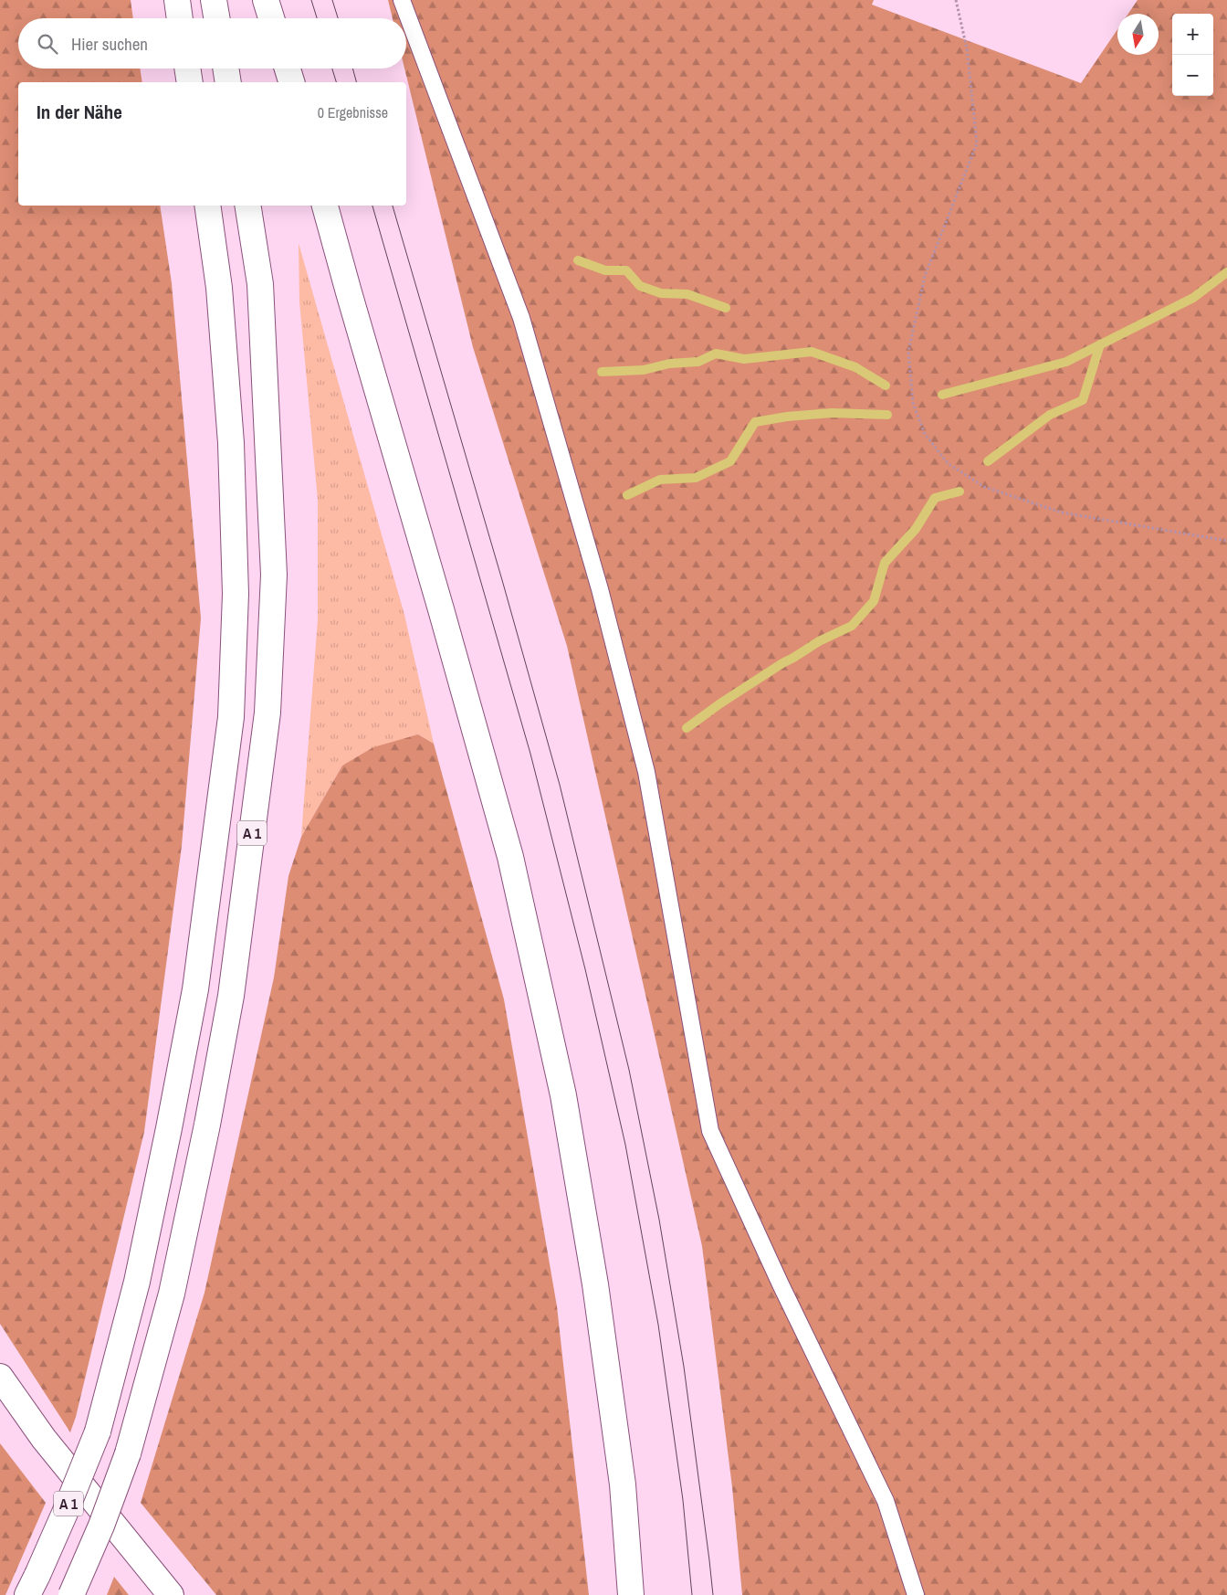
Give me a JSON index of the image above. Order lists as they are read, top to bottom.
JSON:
{
  "streets": {
    "highway": ["A 1"]
  },
  "north": "bottom",
  "page": {
    "map_buttons": ["+", "−"],
    "search": "Hier suchen",
    "heading": ["In der Nähe", "0 Ergebnisse"]
  }
}
